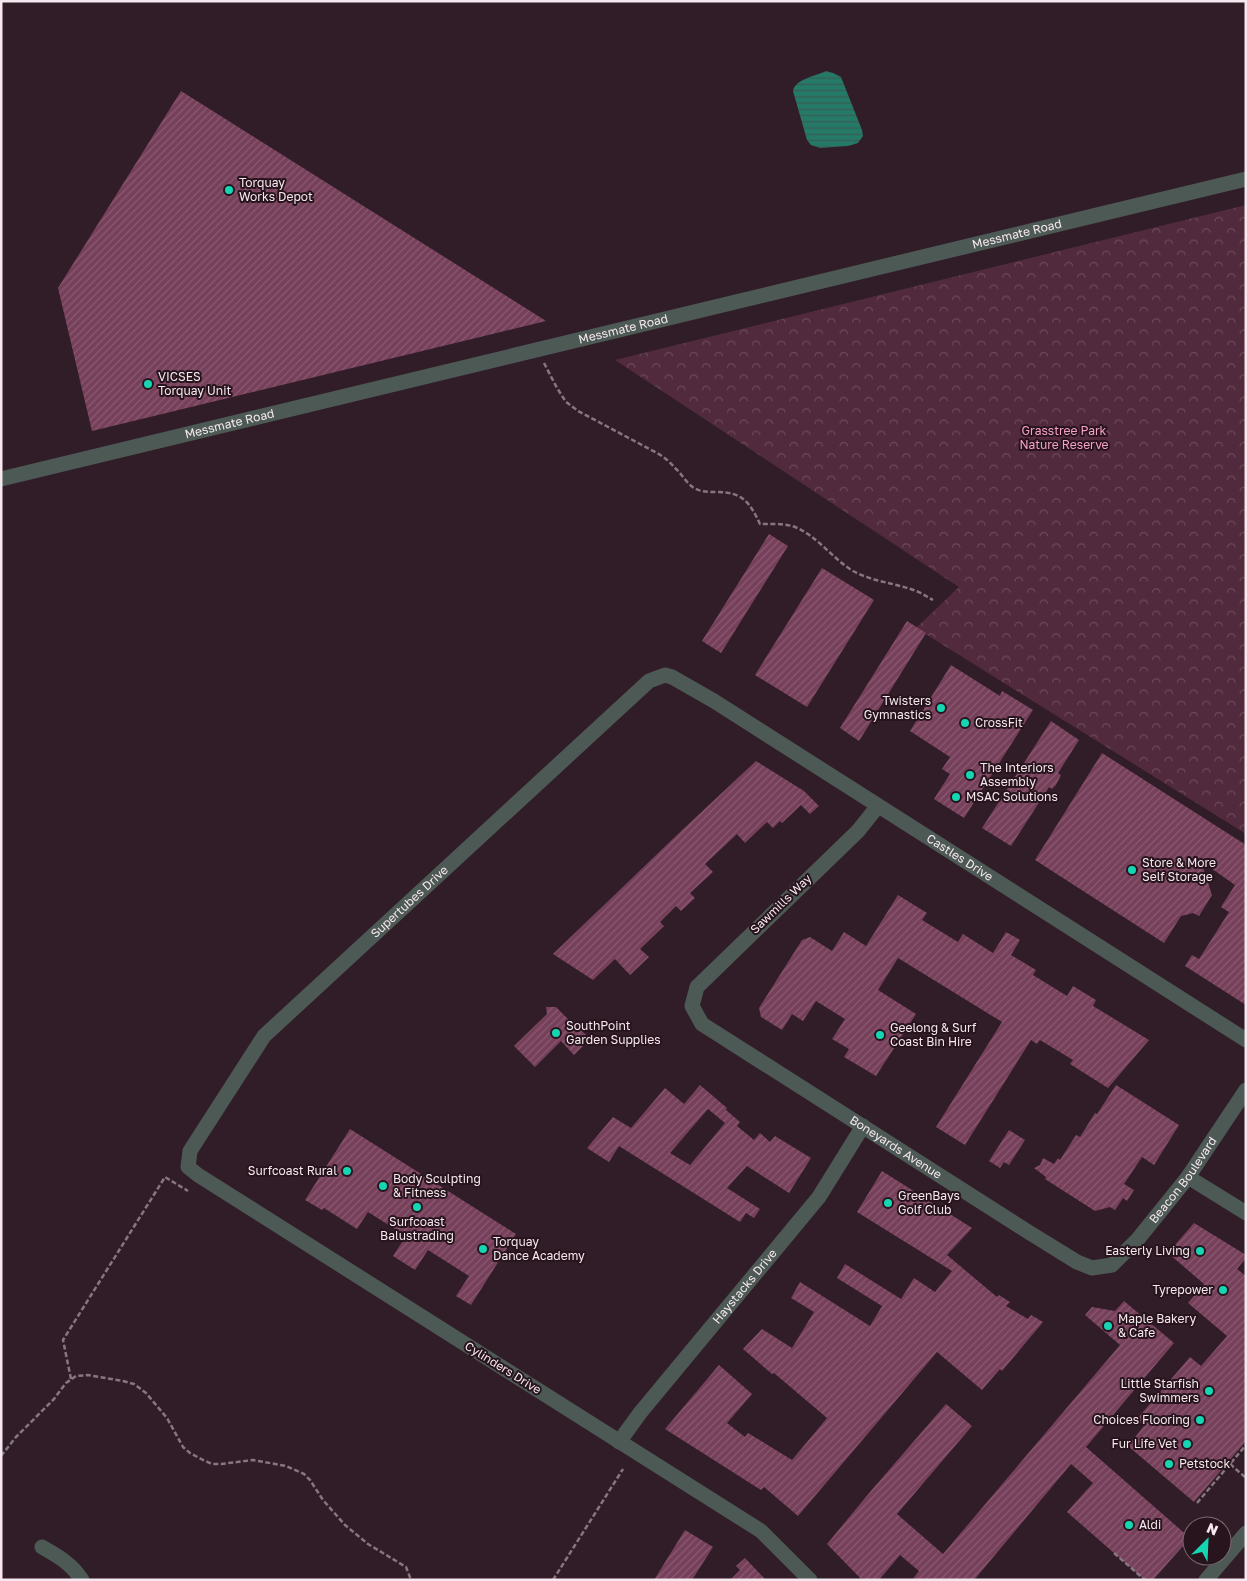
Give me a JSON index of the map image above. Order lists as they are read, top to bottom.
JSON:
{
  "streets": {
    "street": [
      "Messmate Road",
      "Castles Drive",
      "Supertubes Drive",
      "Sawmills Way",
      "Boneyards Avenue",
      "Beacon Boulevard",
      "Haystacks Drive",
      "Cylinders Drive"
    ]
  },
  "crossings": [
    ["Castles Drive", "Supertubes Drive"],
    ["Castles Drive", "Sawmills Way"],
    ["Supertubes Drive", "Cylinders Drive"],
    ["Sawmills Way", "Boneyards Avenue"],
    ["Boneyards Avenue", "Beacon Boulevard"],
    ["Boneyards Avenue", "Haystacks Drive"],
    ["Haystacks Drive", "Cylinders Drive"]
  ],
  "parks": ["Grasstree Park Nature Reserve"],
  "places": [
    "Torquay Works Depot",
    "VICSES Torquay Unit",
    "Twisters Gymnastics",
    "CrossFit",
    "The Interiors Assembly",
    "MSAC Solutions",
    "Store & More Self Storage",
    "SouthPoint Garden Supplies",
    "Geelong & Surf Coast Bin Hire",
    "Surfcoast Rural",
    "Body Sculpting & Fitness",
    "GreenBays Golf Club",
    "Surfcoast Balustrading",
    "Torquay Dance Academy",
    "Easterly Living",
    "Tyrepower",
    "Maple Bakery & Cafe",
    "Little Starfish Swimmers",
    "Choices Flooring",
    "Fur Life Vet",
    "Petstock",
    "Aldi"
  ],
  "north": "top right"
}
